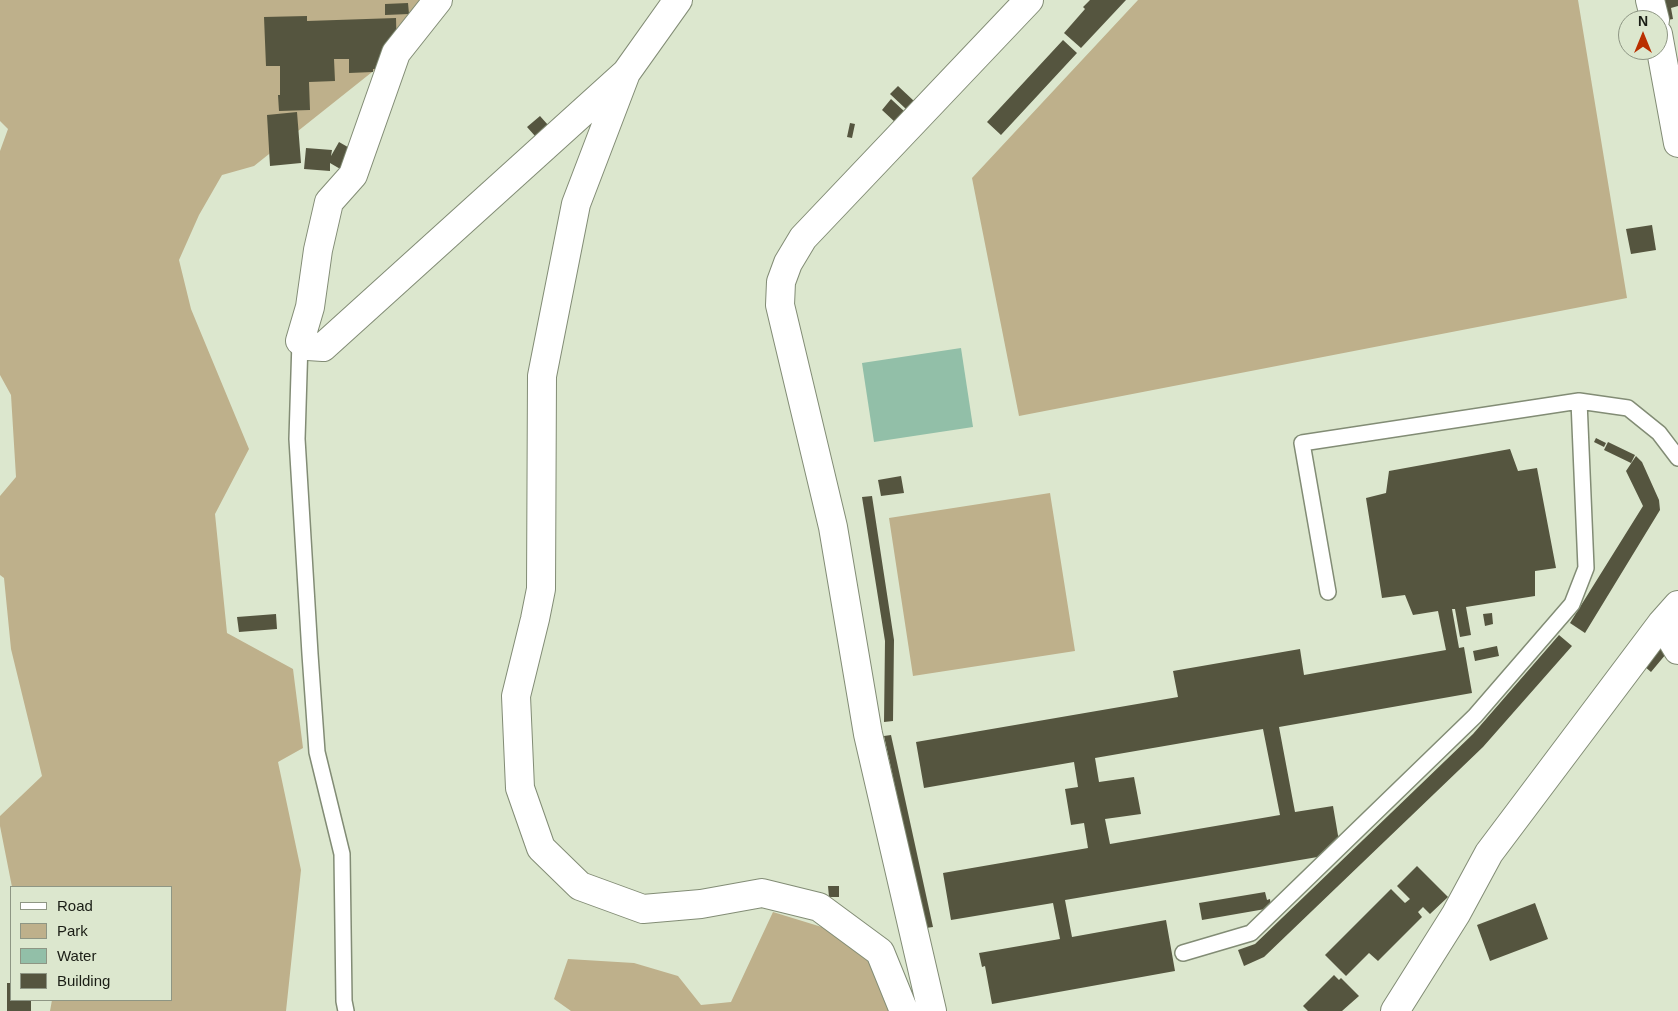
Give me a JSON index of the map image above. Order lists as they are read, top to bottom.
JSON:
{
  "legend": [
    "Road",
    "Park",
    "Water",
    "Building"
  ],
  "north": "top"
}
